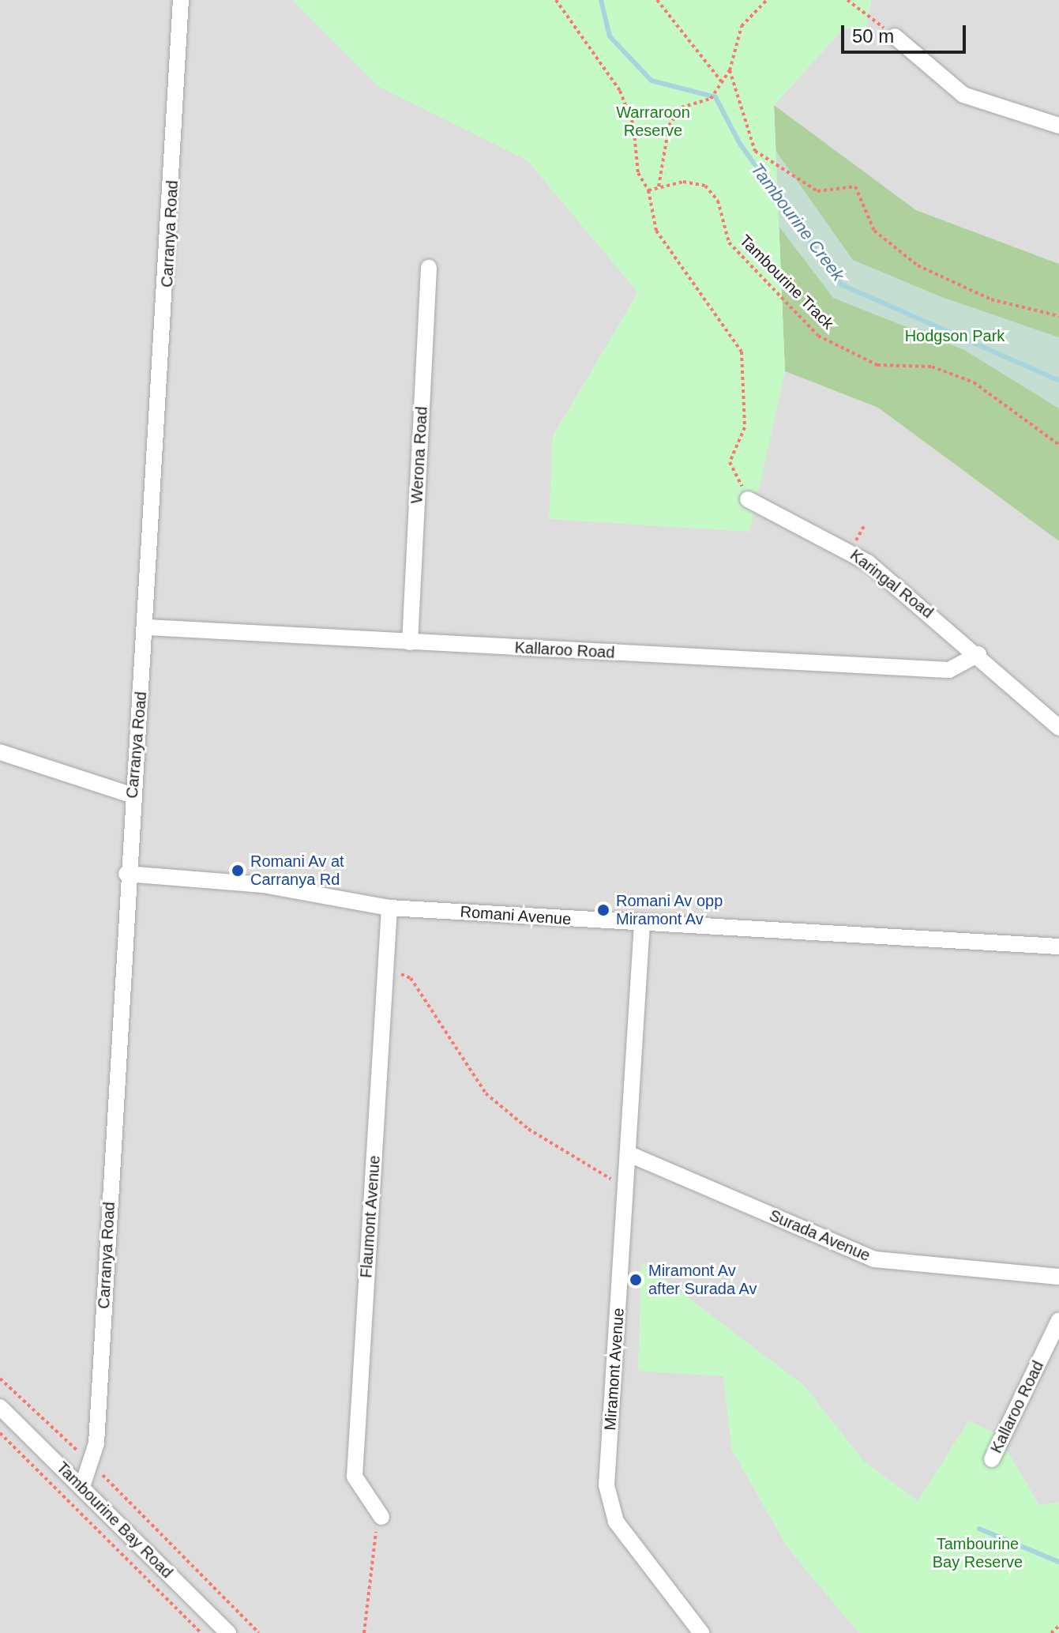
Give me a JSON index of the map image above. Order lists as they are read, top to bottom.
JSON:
{
  "streets": {
    "street": [
      "Carranya Road",
      "Werona Road",
      "Karingal Road",
      "Kallaroo Road",
      "Romani Avenue",
      "Flaumont Avenue",
      "Surada Avenue",
      "Miramont Avenue",
      "Tambourine Bay Road"
    ],
    "path": ["Tambourine Track"]
  },
  "crossings": [
    ["Carranya Road", "Kallaroo Road"],
    ["Carranya Road", "Romani Avenue"],
    ["Carranya Road", "Tambourine Bay Road"],
    ["Werona Road", "Kallaroo Road"],
    ["Karingal Road", "Kallaroo Road"],
    ["Romani Avenue", "Flaumont Avenue"],
    ["Romani Avenue", "Miramont Avenue"],
    ["Surada Avenue", "Miramont Avenue"]
  ],
  "water": ["Tambourine Creek"],
  "parks": ["Warraroon Reserve", "Hodgson Park", "Tambourine Bay Reserve"],
  "places": ["Romani Av at Carranya Rd", "Romani Av opp Miramont Av", "Miramont Av after Surada Av"],
  "scale_bar": "50 m"
}
